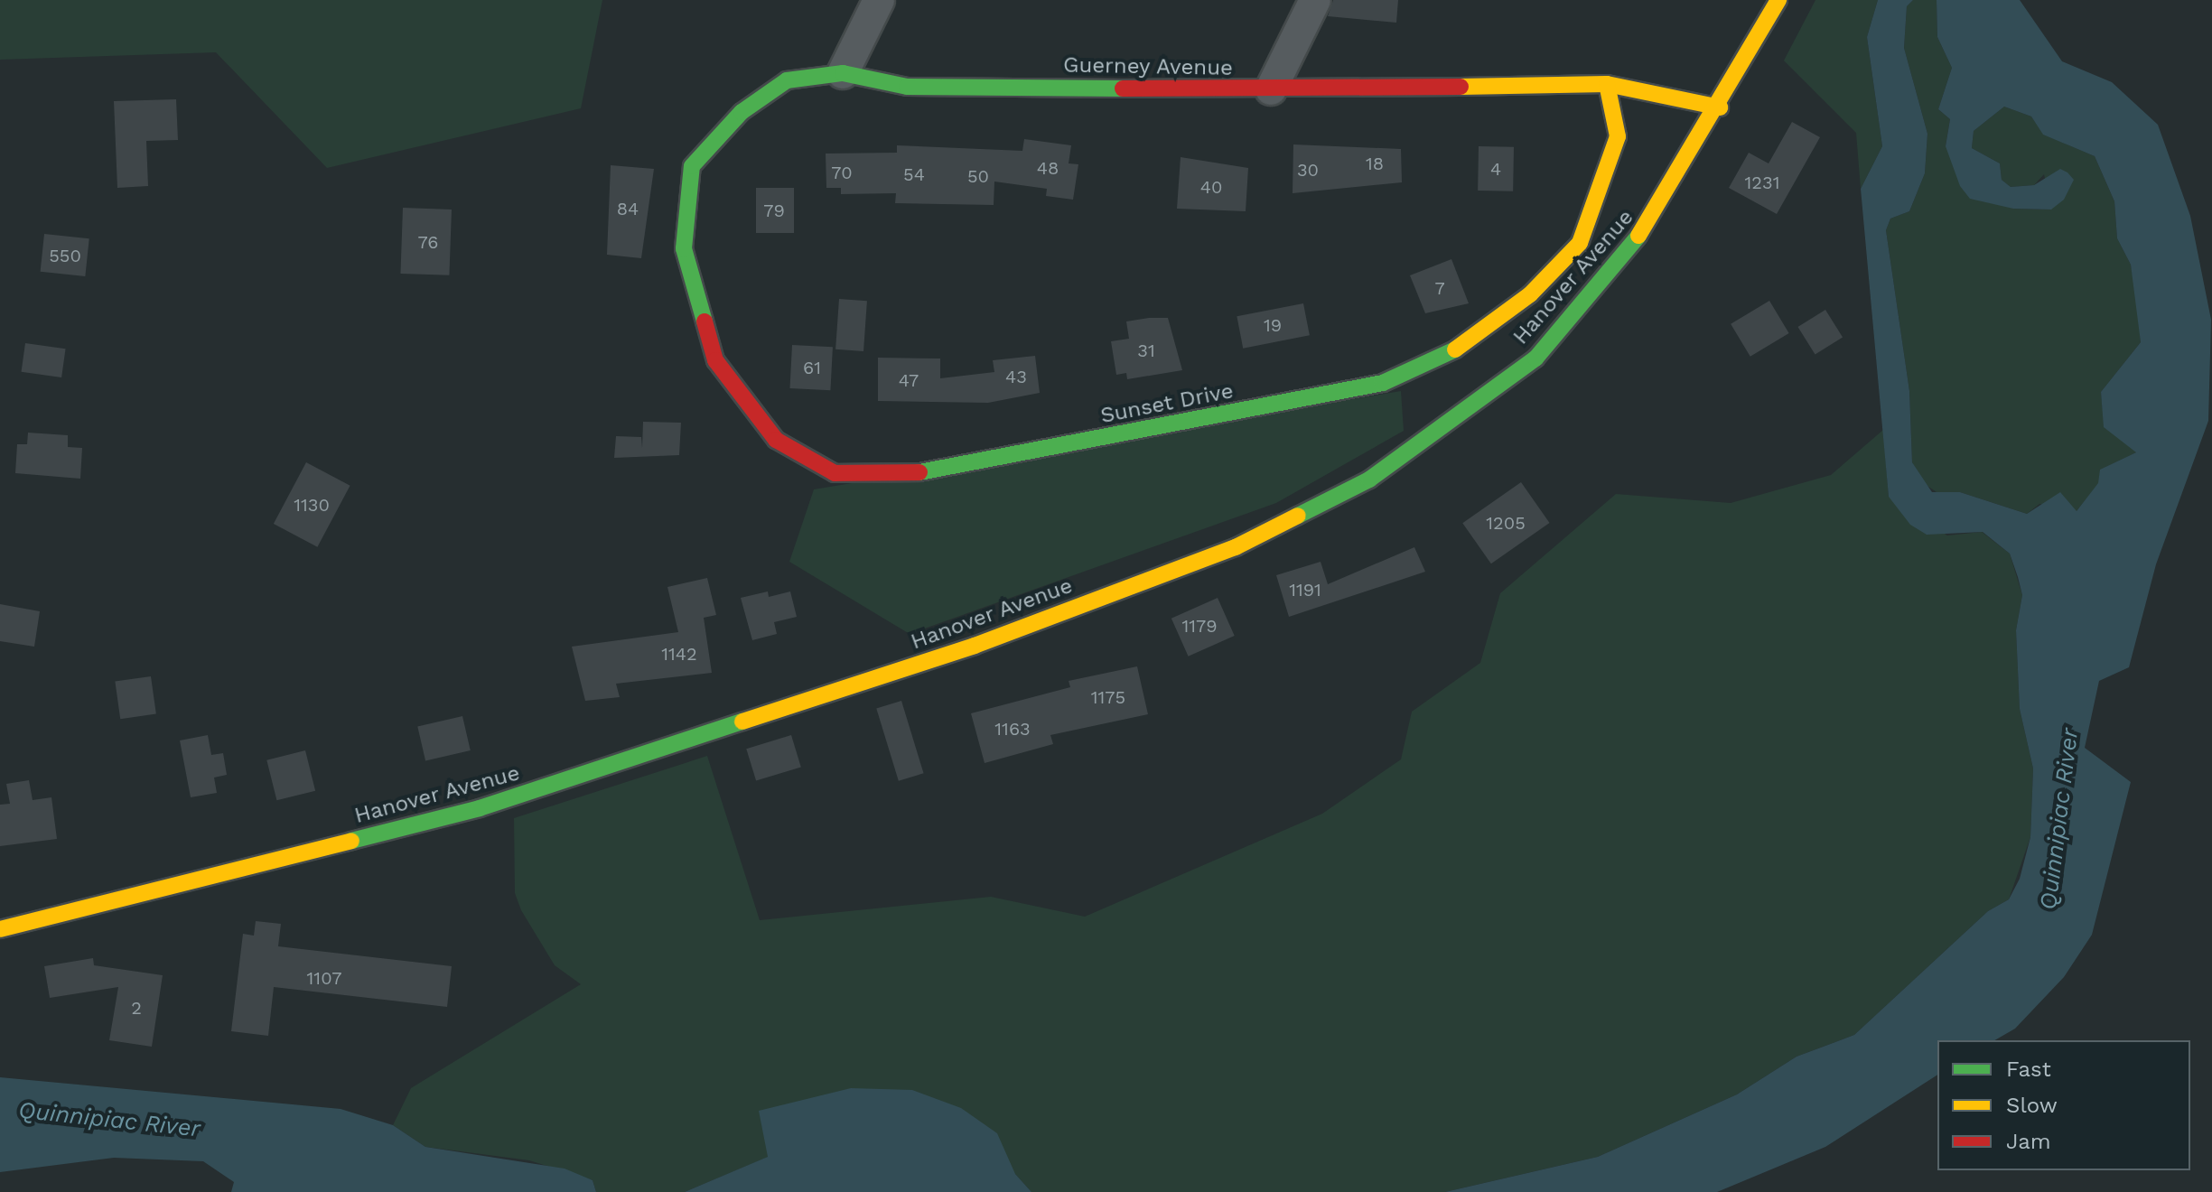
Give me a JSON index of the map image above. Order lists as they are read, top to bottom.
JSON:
{
  "streets": {
    "street": ["Guerney Avenue", "Hanover Avenue", "Sunset Drive"]
  },
  "crossings": [
    ["Guerney Avenue", "Hanover Avenue"],
    ["Guerney Avenue", "Sunset Drive"]
  ],
  "water": ["Quinnipiac River"],
  "house_numbers": [
    "18",
    "48",
    "4",
    "30",
    "70",
    "54",
    "50",
    "1231",
    "40",
    "84",
    "79",
    "76",
    "550",
    "7",
    "19",
    "31",
    "61",
    "43",
    "47",
    "1130",
    "1205",
    "1191",
    "1179",
    "1142",
    "1175",
    "1163",
    "1107",
    "2"
  ],
  "legend": ["Fast", "Slow", "Jam"]
}
